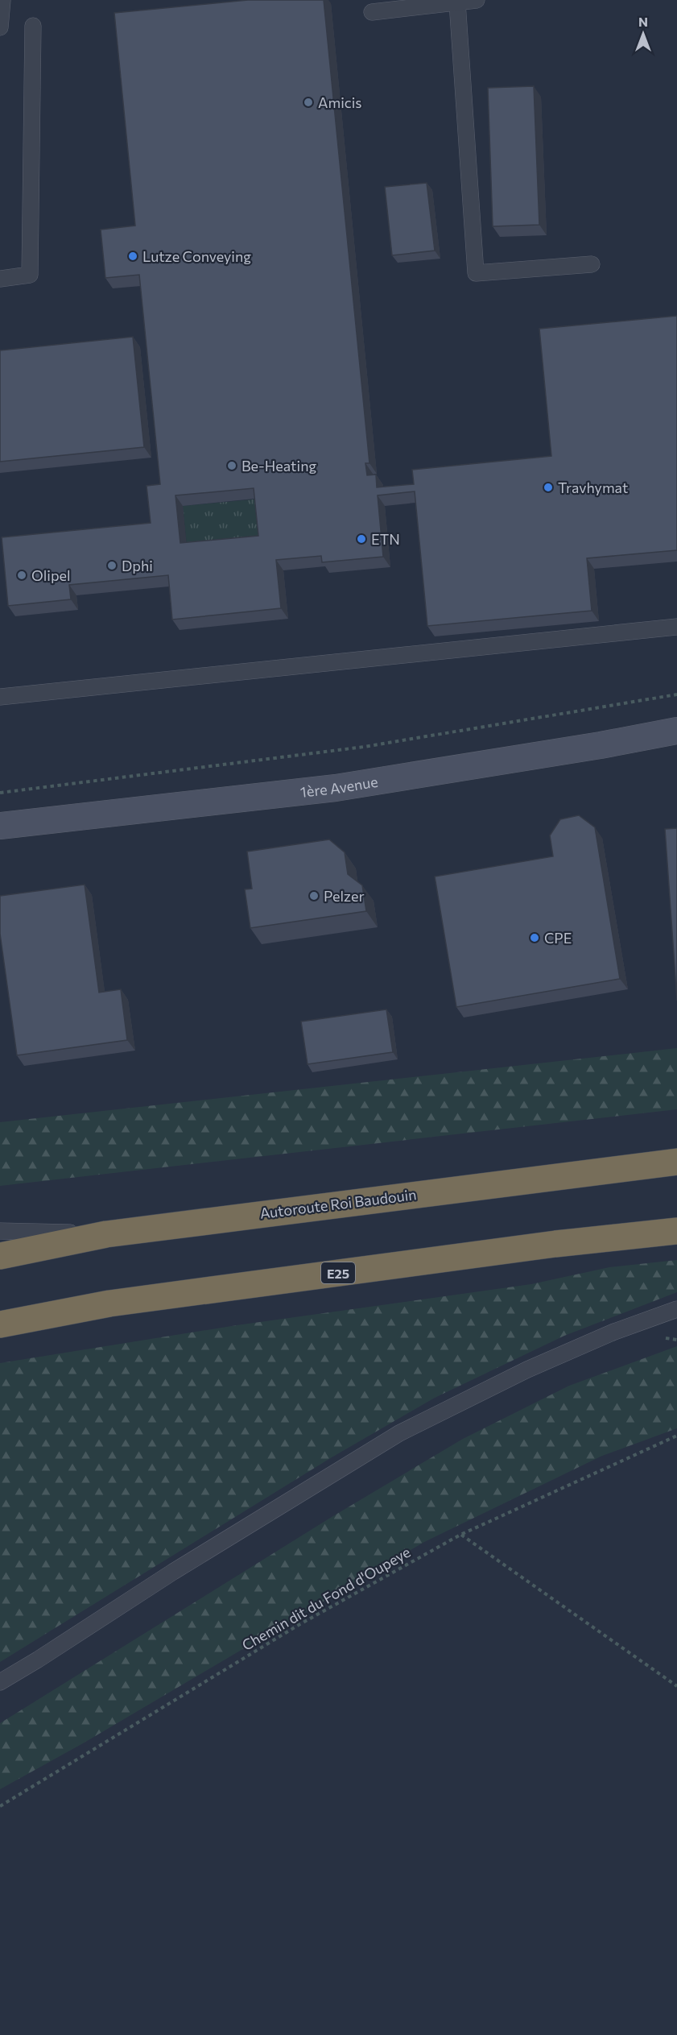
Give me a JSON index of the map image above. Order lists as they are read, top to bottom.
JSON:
{
  "streets": {
    "highway": ["Autoroute Roi Baudouin", "E25"],
    "street": ["1ère Avenue"],
    "path": ["Chemin dit du Fond d'Oupeye"]
  },
  "places": [
    "Amicis",
    "Lutze Conveying",
    "Be-Heating",
    "Travhymat",
    "ETN",
    "Dphi",
    "Olipel",
    "Pelzer",
    "CPE"
  ],
  "north": "top"
}
